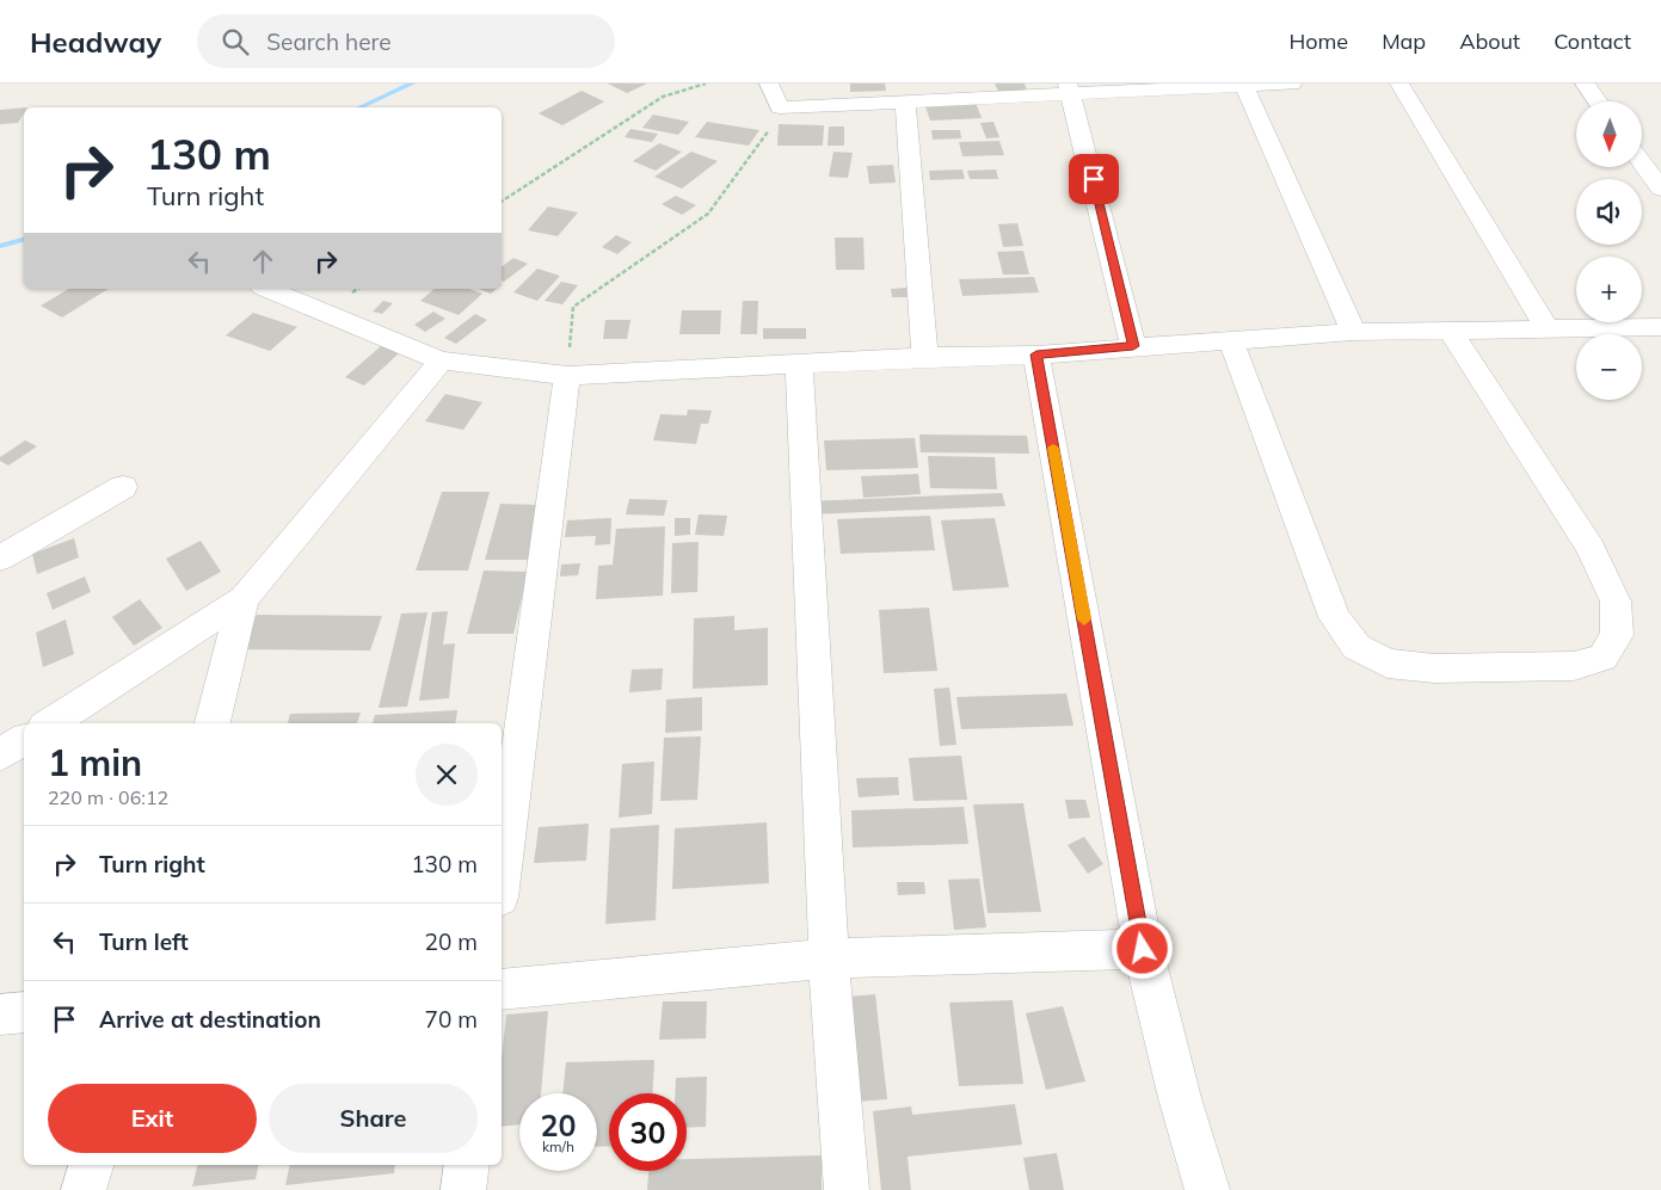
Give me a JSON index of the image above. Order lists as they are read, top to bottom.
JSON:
{
  "north": "bottom",
  "page": {
    "header": "Headway",
    "search": "Search here",
    "nav": [
      "Home",
      "Map",
      "About",
      "Contact"
    ],
    "map_buttons": ["+", "−"],
    "turn": ["130 m", "Turn right"],
    "heading": ["1 min", "220 m · 06:12"],
    "list": [
      {
        "name": "Turn right",
        "value": "130 m"
      },
      {
        "name": "Turn left",
        "value": "20 m"
      },
      {
        "name": "Arrive at destination",
        "value": "70 m"
      }
    ],
    "buttons": ["Exit", "Share"],
    "speed": "20 km/h",
    "limit": "30"
  }
}
